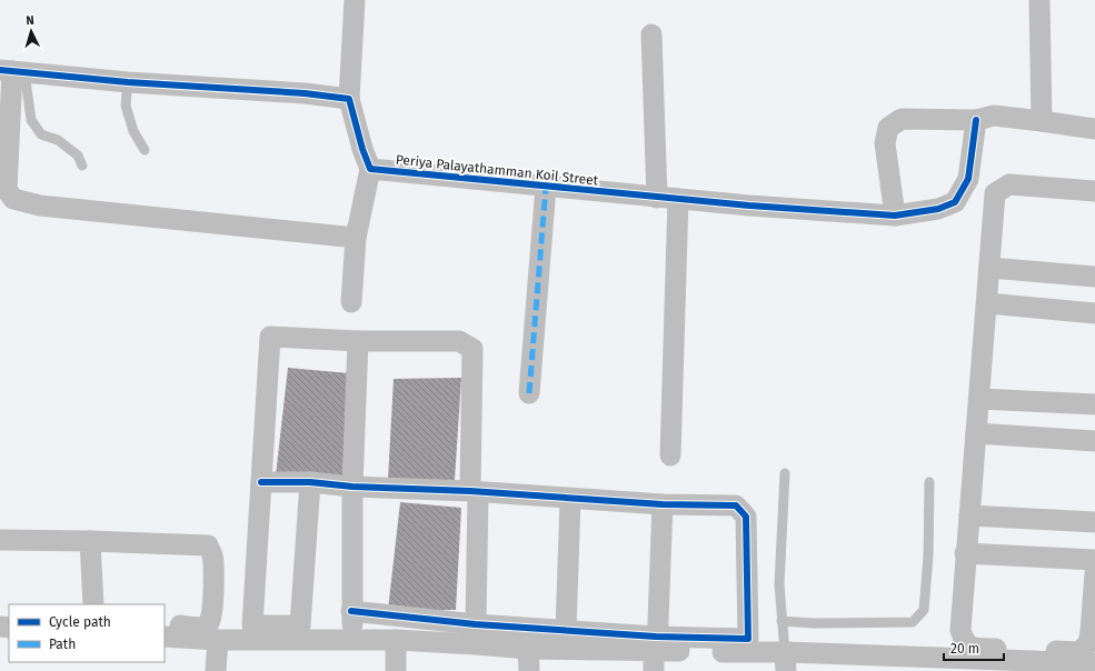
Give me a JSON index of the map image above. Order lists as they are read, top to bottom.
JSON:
{
  "streets": {
    "street": ["Periya Palayathamman Koil Street"]
  },
  "legend": ["Cycle path", "Path"],
  "scale_bar": "20 m",
  "north": "top"
}
